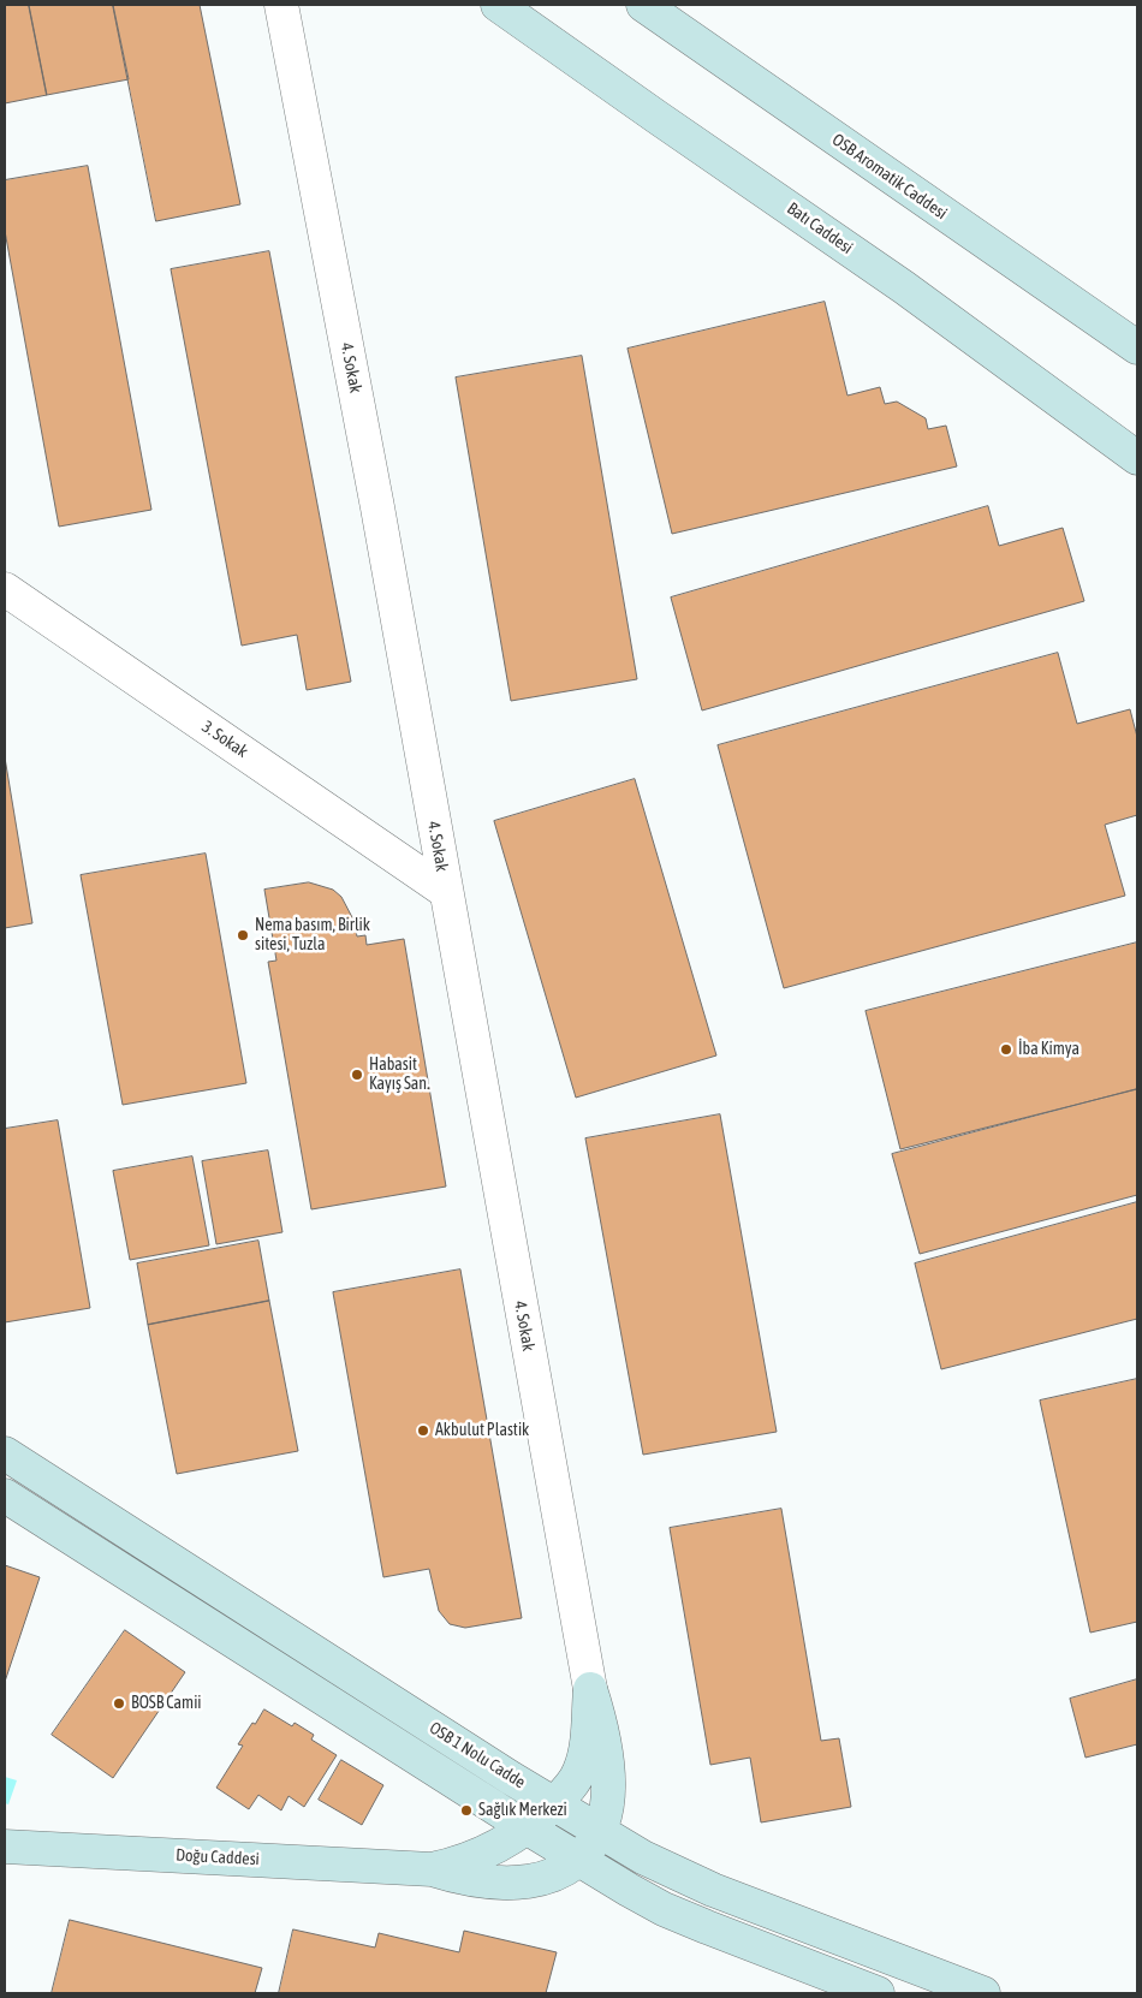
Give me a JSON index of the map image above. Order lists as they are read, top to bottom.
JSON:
{
  "streets": {
    "street": [
      "OSB Aromatik Caddesi",
      "Batı Caddesi",
      "4. Sokak",
      "3. Sokak",
      "OSB 1 Nolu Cadde",
      "Doğu Caddesi"
    ]
  },
  "crossings": [
    ["4. Sokak", "3. Sokak"],
    ["4. Sokak", "Doğu Caddesi"],
    ["OSB 1 Nolu Cadde", "Doğu Caddesi"]
  ],
  "places": [
    "Nema basım, Birlik sitesi, Tuzla",
    "İba Kimya",
    "Habasit Kayış San.",
    "Akbulut Plastik",
    "BOSB Camii",
    "Sağlık Merkezi"
  ]
}
